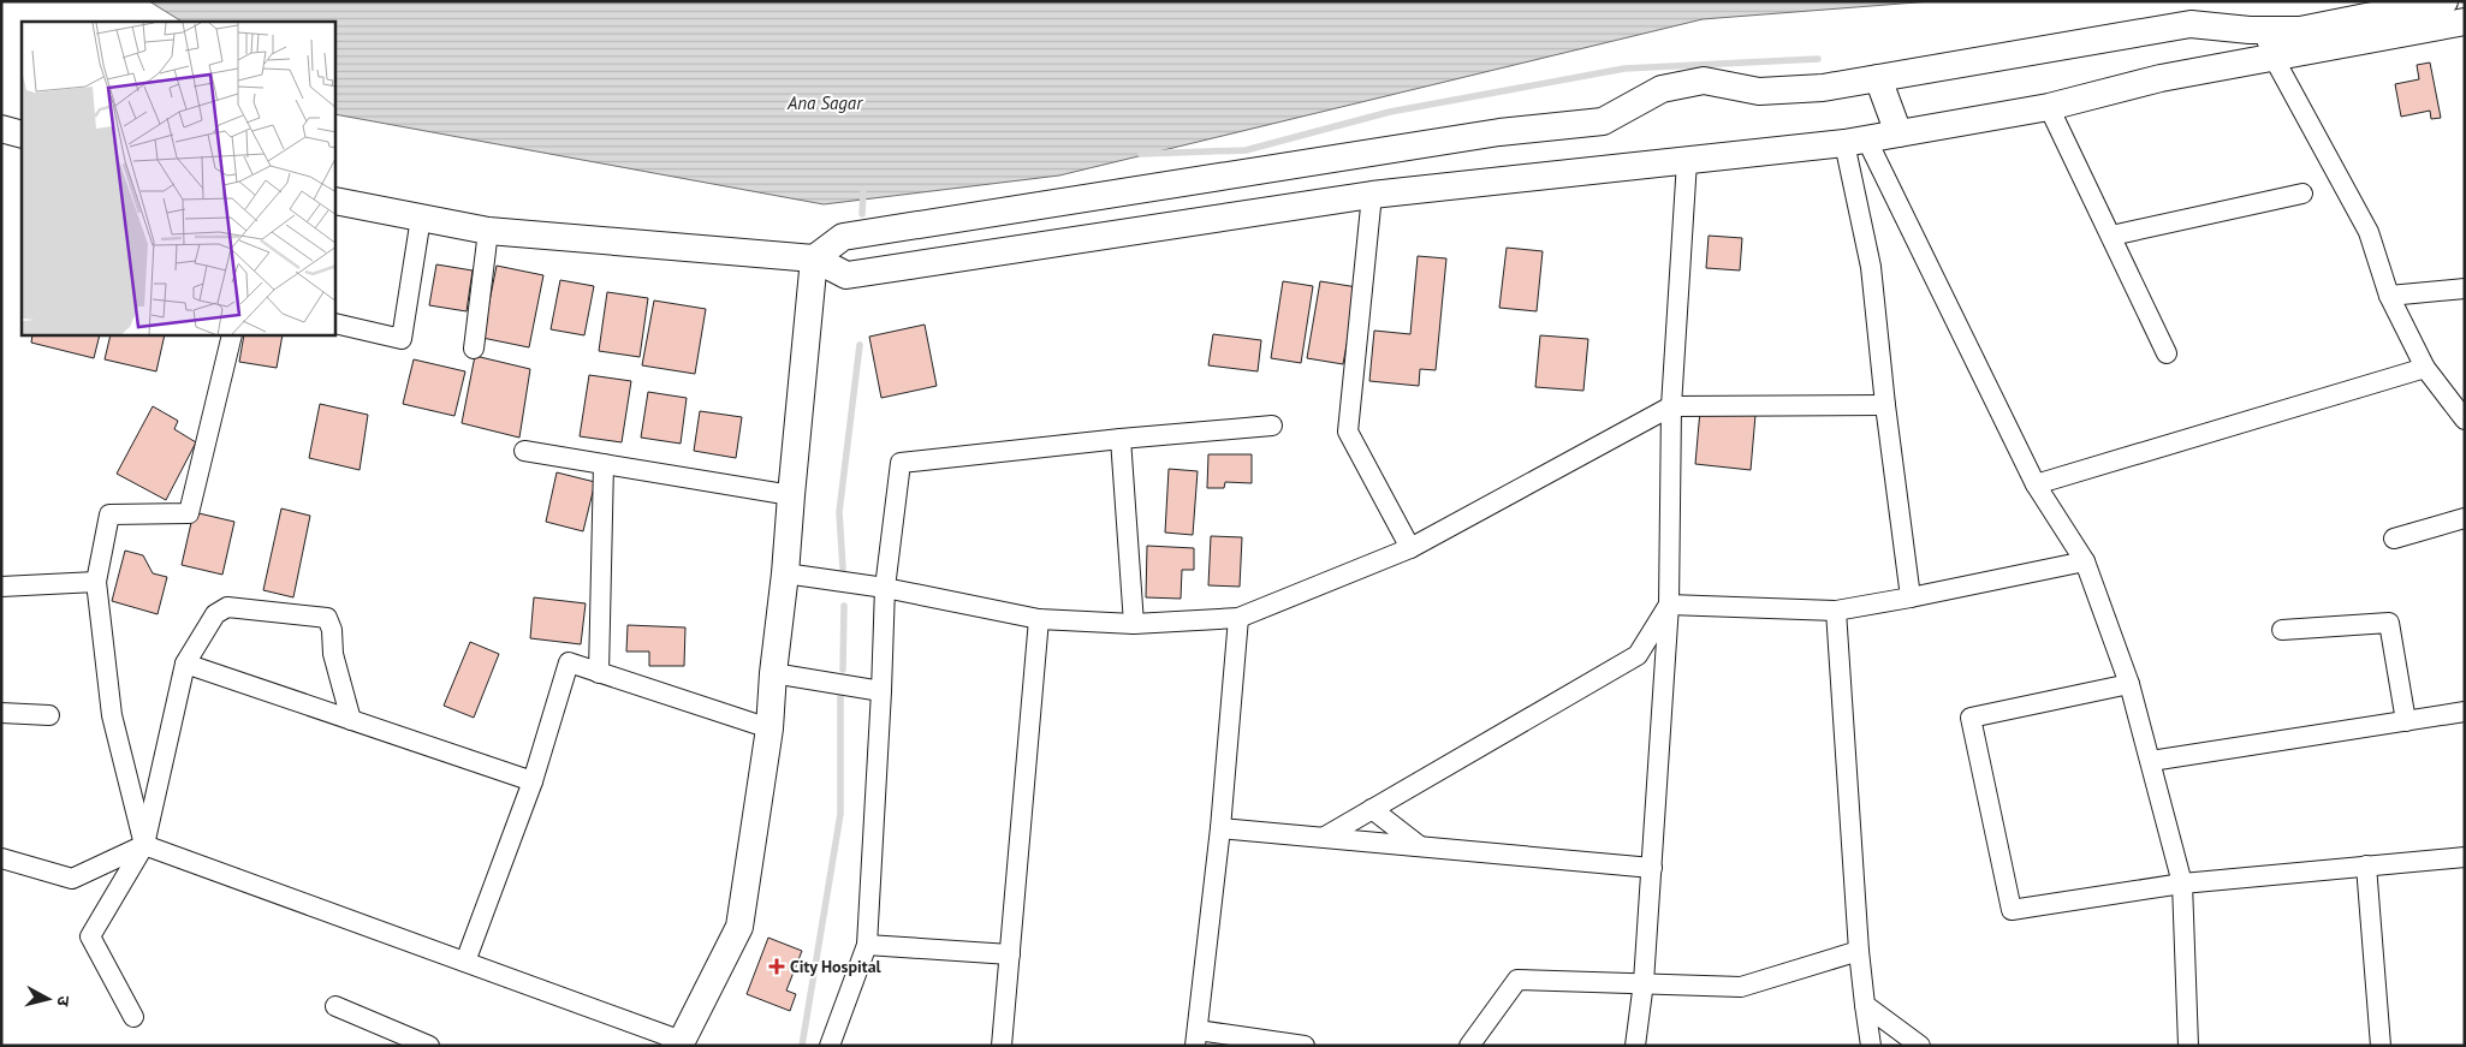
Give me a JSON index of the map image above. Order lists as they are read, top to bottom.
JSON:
{
  "water": ["Ana Sagar"],
  "places": {
    "health": ["City Hospital"]
  },
  "north": "right"
}
